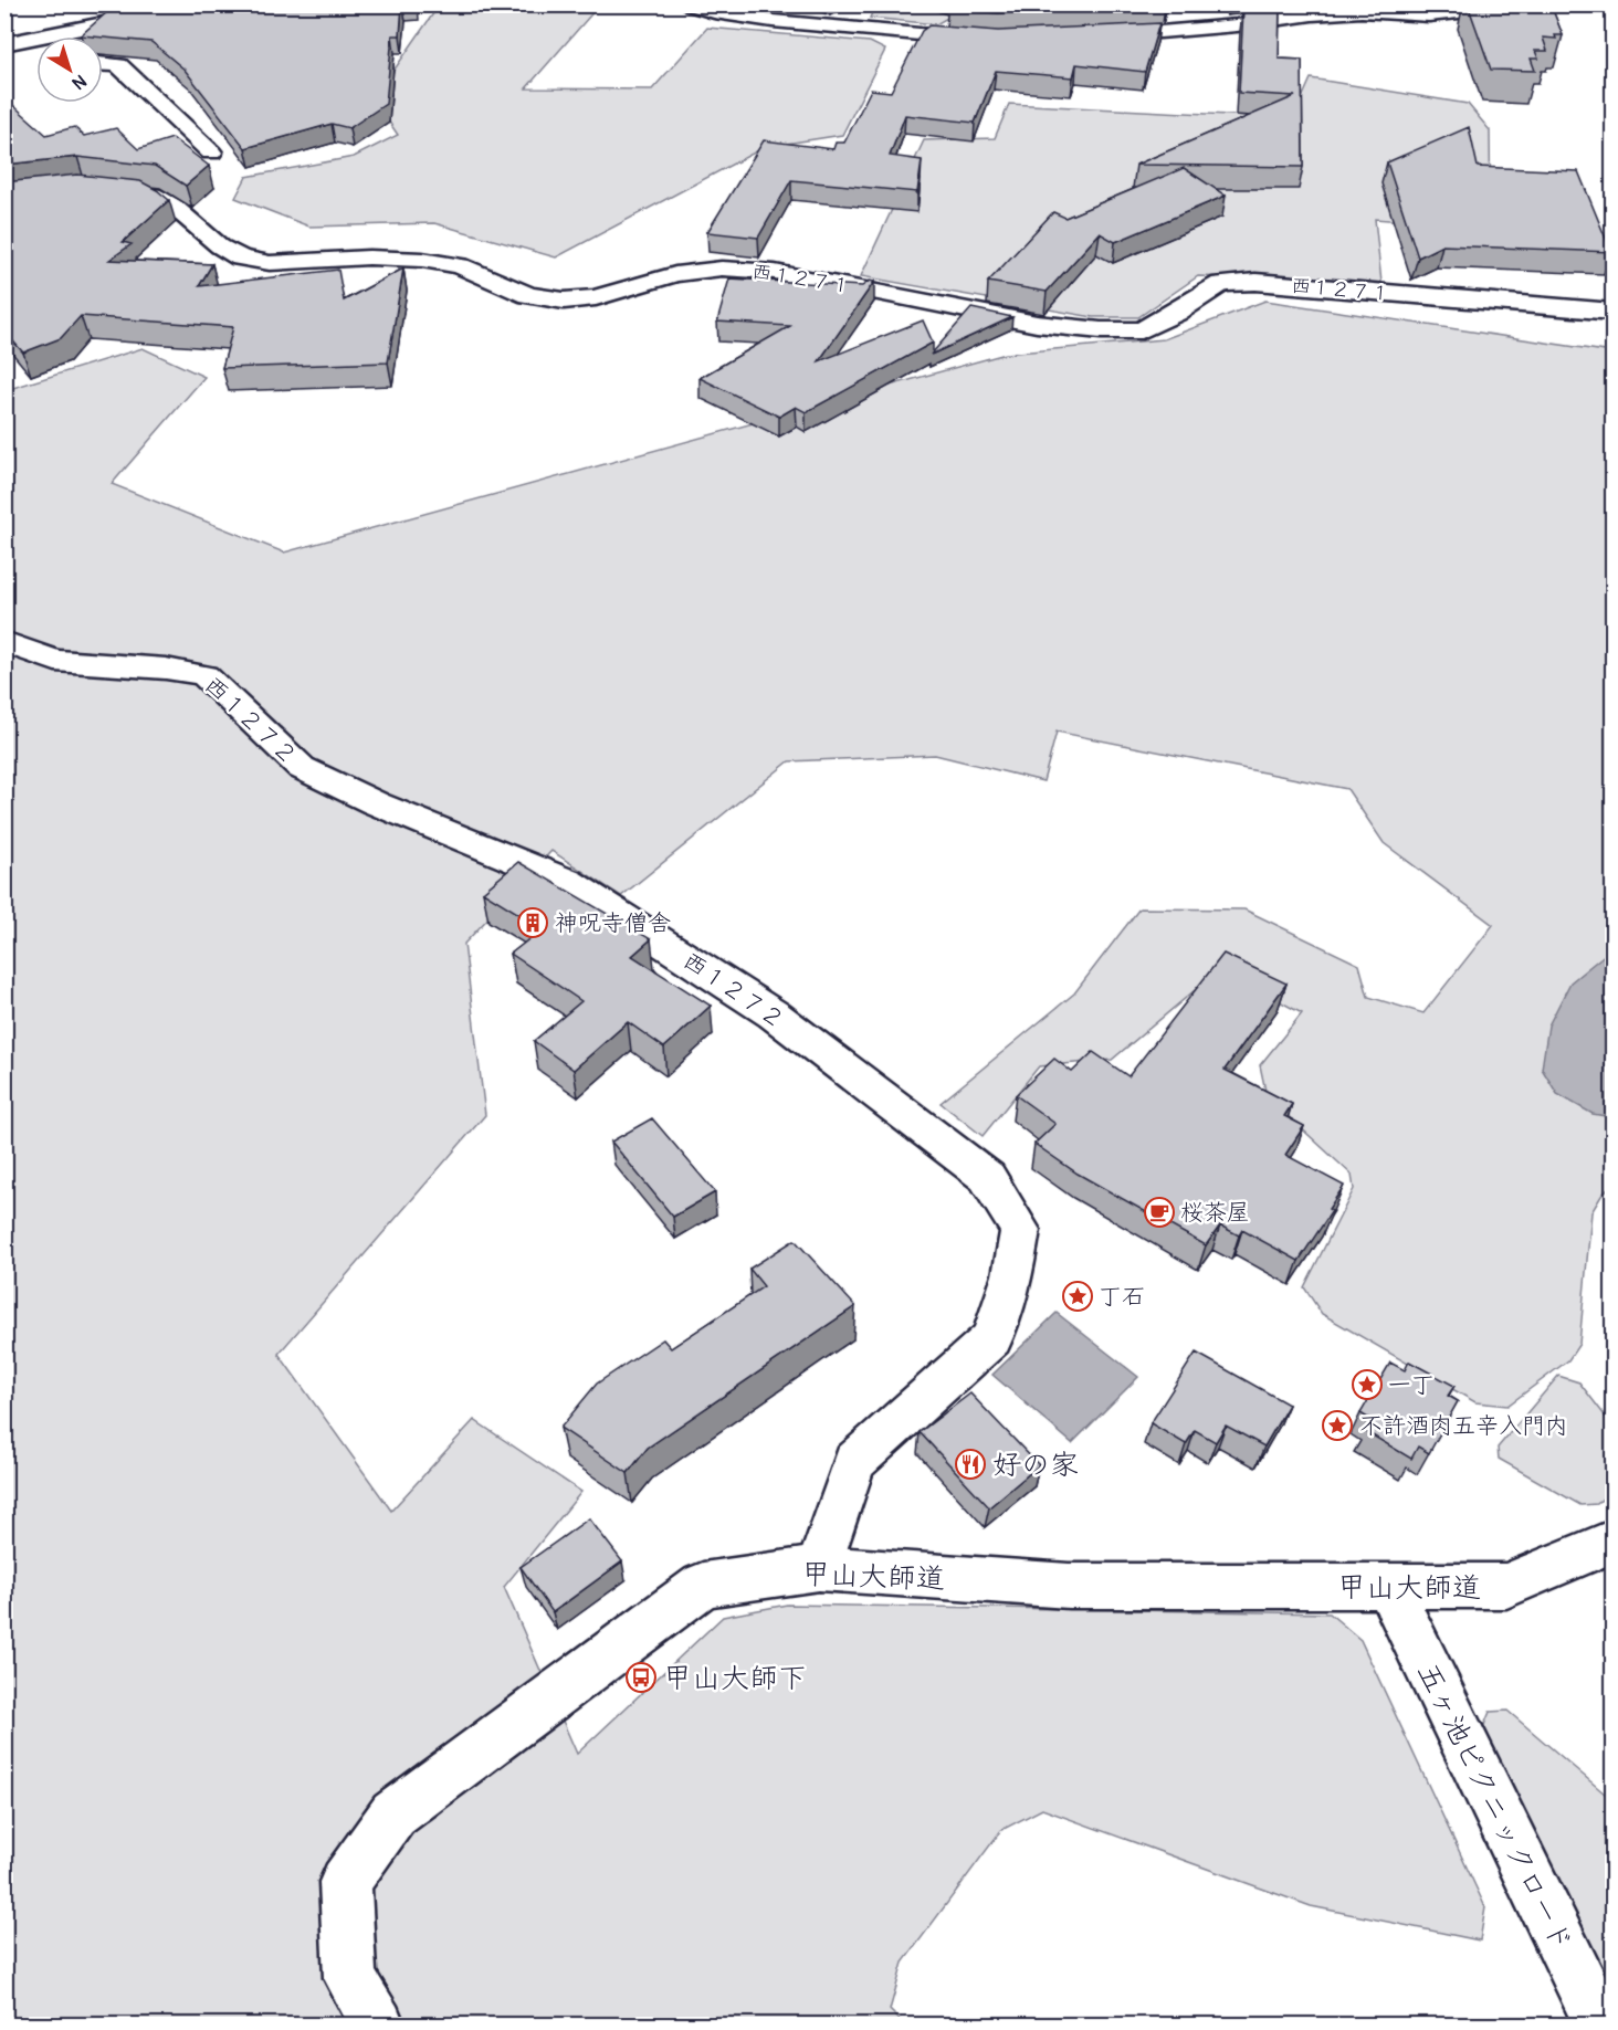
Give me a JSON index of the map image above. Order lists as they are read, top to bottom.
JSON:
{
  "streets": {
    "street": [
      "西１２７１",
      "西１２７２",
      "甲山大師道",
      "五ヶ池ピクニックロード"
    ]
  },
  "crossings": [
    ["西１２７２", "甲山大師道"],
    ["甲山大師道", "五ヶ池ピクニックロード"]
  ],
  "places": {
    "building": ["神呪寺僧舎"],
    "cafe": ["桜茶屋"],
    "place": ["丁石", "一丁", "不許酒肉五辛入門内"],
    "restaurant": ["好の家"],
    "bus stop": ["甲山大師下"]
  },
  "north": "bottom right"
}
